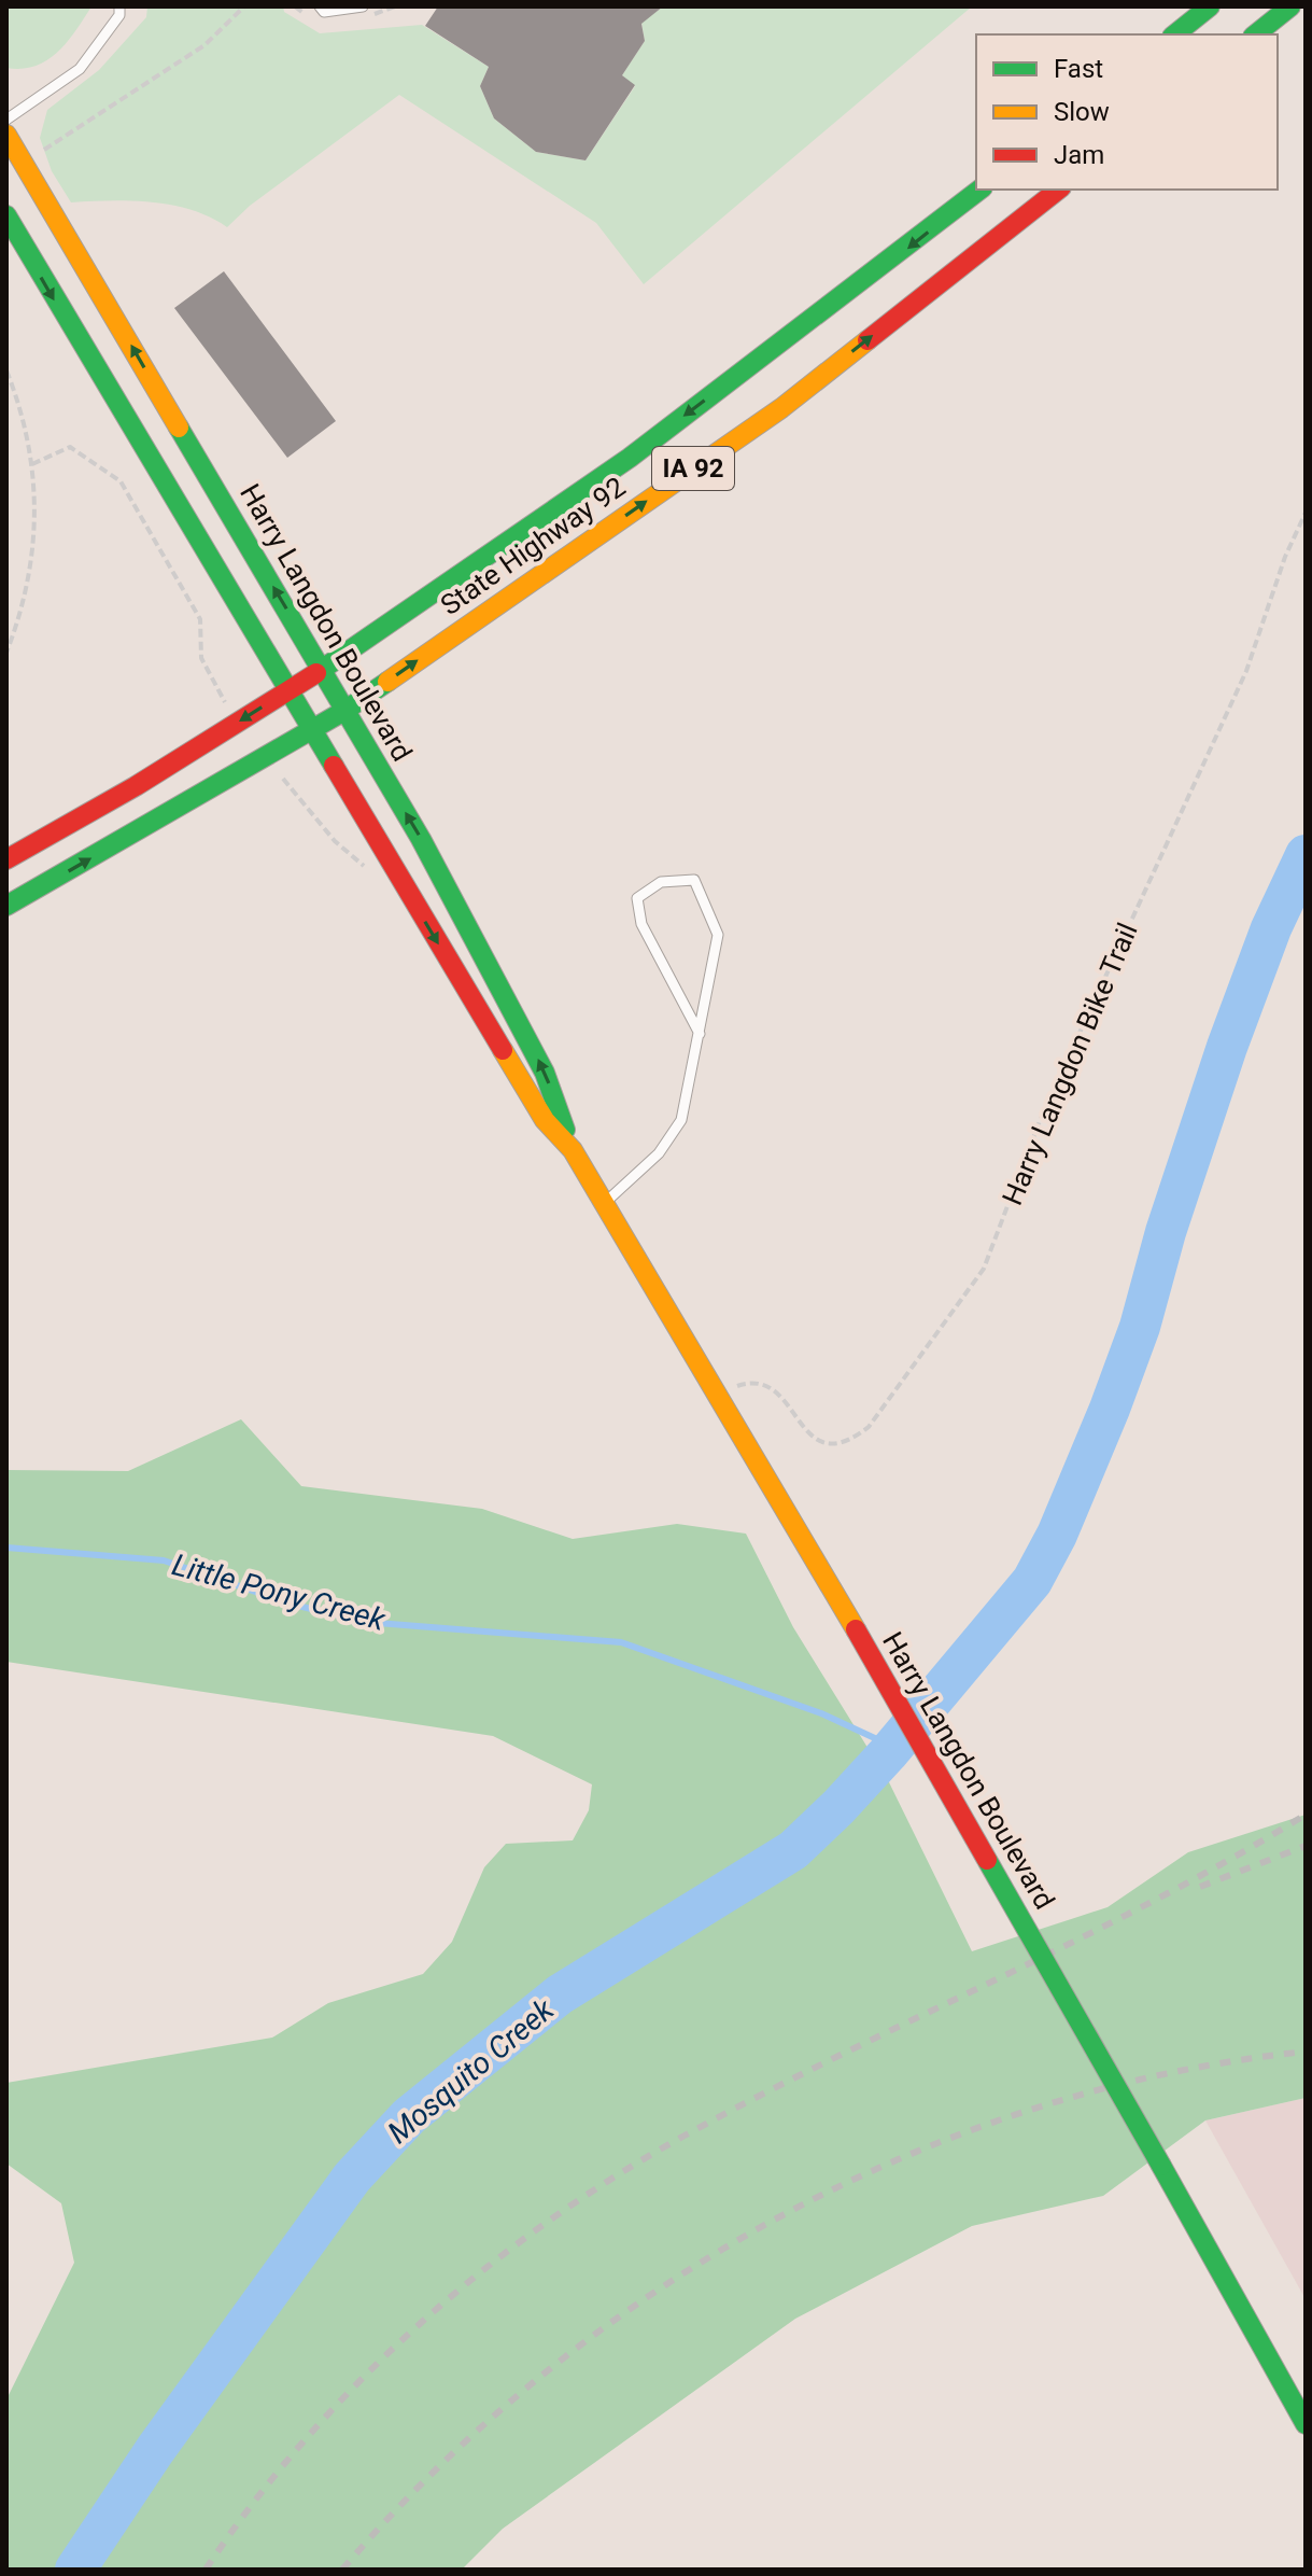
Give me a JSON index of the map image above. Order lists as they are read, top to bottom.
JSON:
{
  "streets": {
    "main road": ["IA 92", "State Highway 92", "Harry Langdon Boulevard"],
    "path": ["Harry Langdon Bike Trail"]
  },
  "crossings": [
    ["State Highway 92", "Harry Langdon Boulevard"],
    ["Harry Langdon Boulevard", "Harry Langdon Bike Trail"]
  ],
  "water": ["Little Pony Creek", "Mosquito Creek"],
  "legend": ["Fast", "Slow", "Jam"]
}
